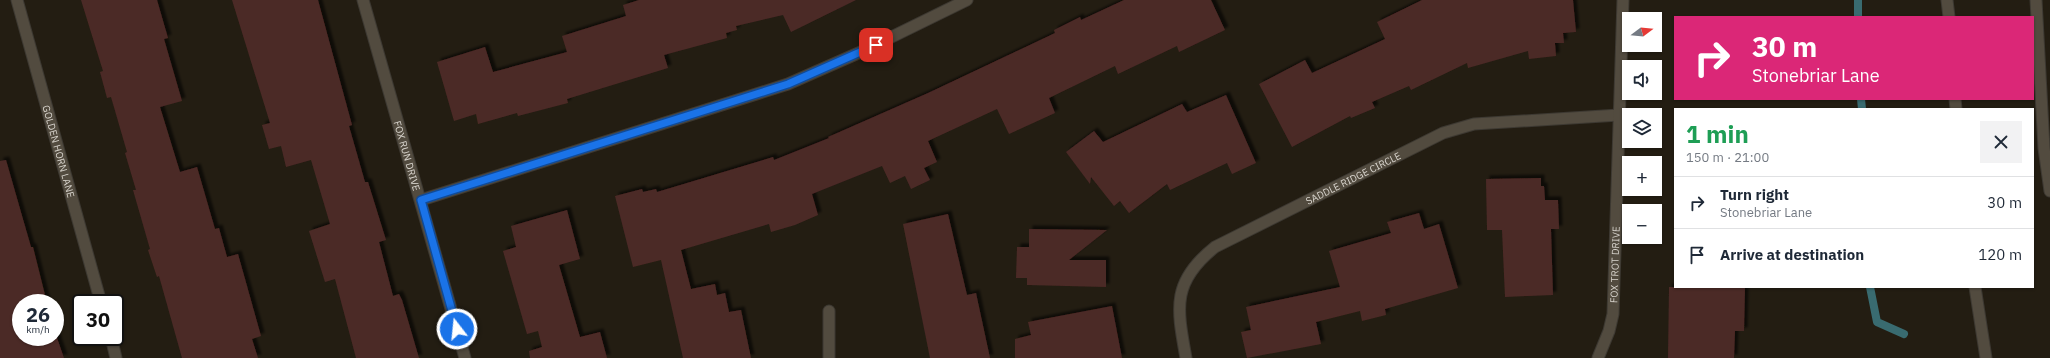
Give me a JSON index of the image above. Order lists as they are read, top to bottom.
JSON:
{
  "streets": {
    "street": [
      "GOLDEN HORN LANE",
      "FOX RUN DRIVE",
      "SADDLE RIDGE CIRCLE",
      "FOX TROT DRIVE"
    ]
  },
  "crossings": [
    ["SADDLE RIDGE CIRCLE", "FOX TROT DRIVE"]
  ],
  "north": "right",
  "page": {
    "map_buttons": ["+", "−"],
    "turn": ["30 m", "Stonebriar Lane"],
    "heading": ["1 min", "150 m · 21:00"],
    "list": [
      {
        "name": "Turn right",
        "note": "Stonebriar Lane",
        "value": "30 m"
      },
      {
        "name": "Arrive at destination",
        "value": "120 m"
      }
    ],
    "speed": "26 km/h",
    "limit": "30"
  }
}
